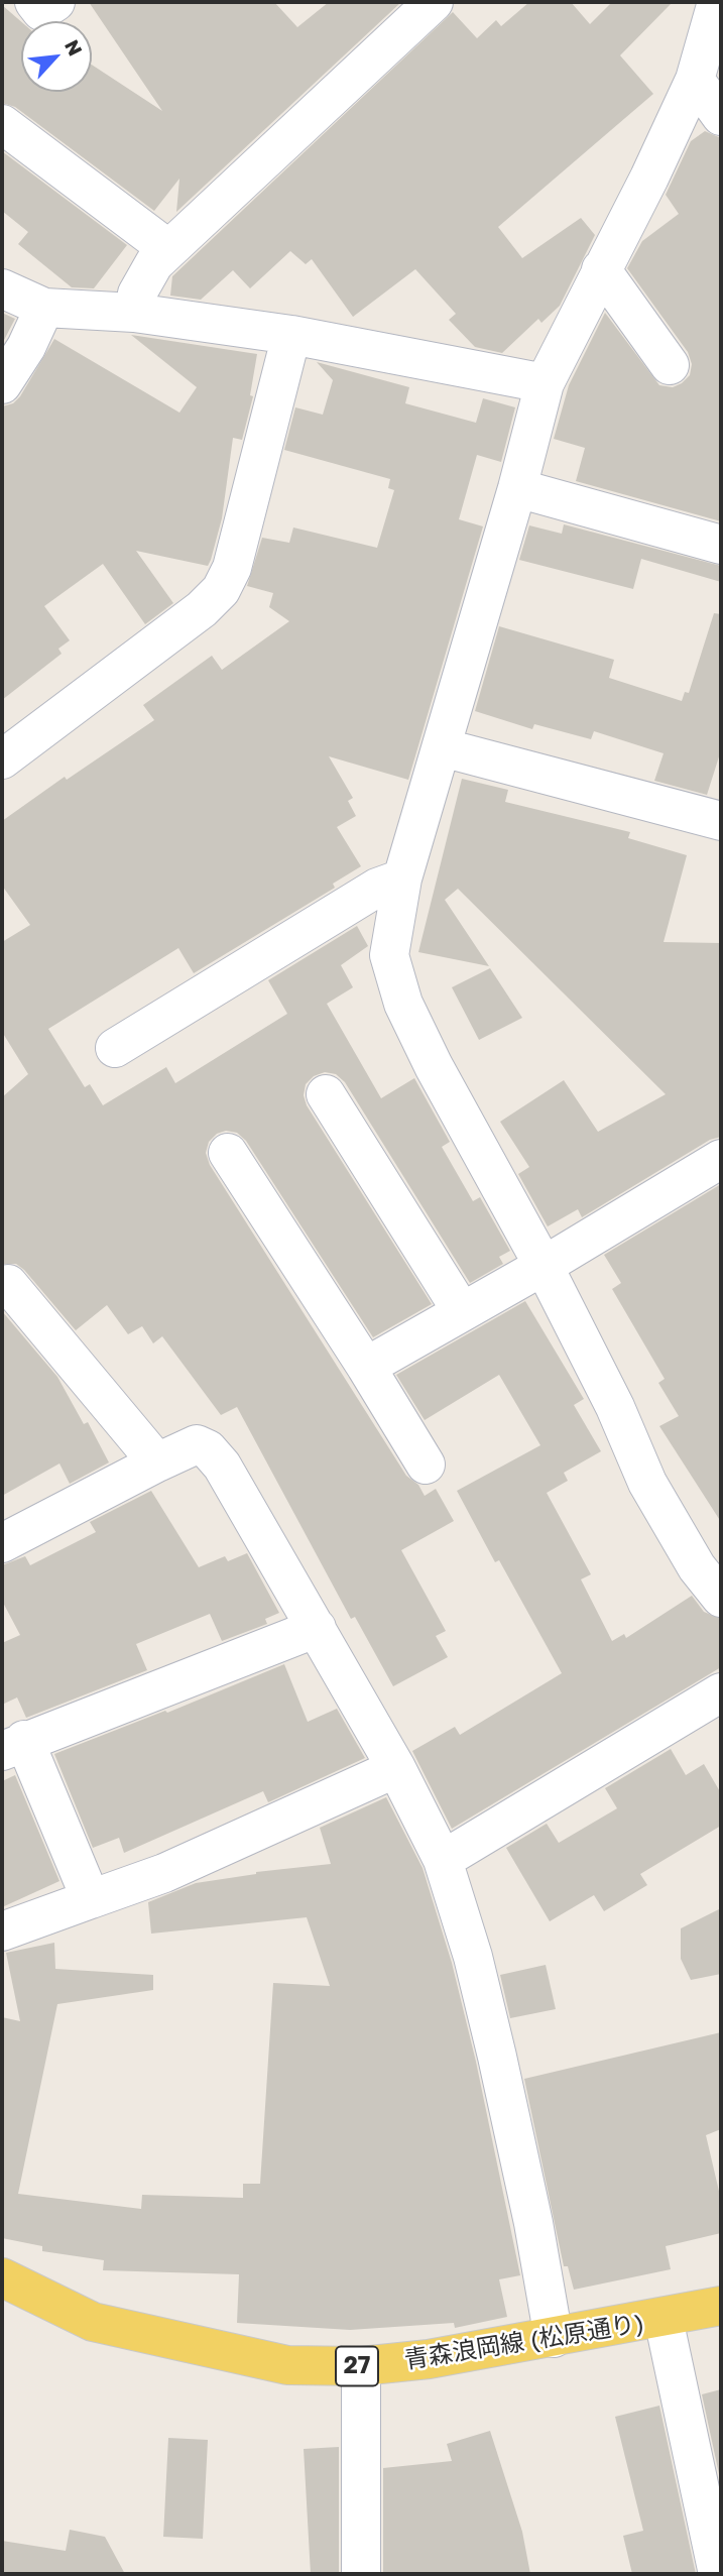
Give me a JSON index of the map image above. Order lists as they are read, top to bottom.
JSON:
{
  "streets": {
    "main road": ["青森浪岡線 (松原通り)", "27"]
  },
  "north": "top right"
}
